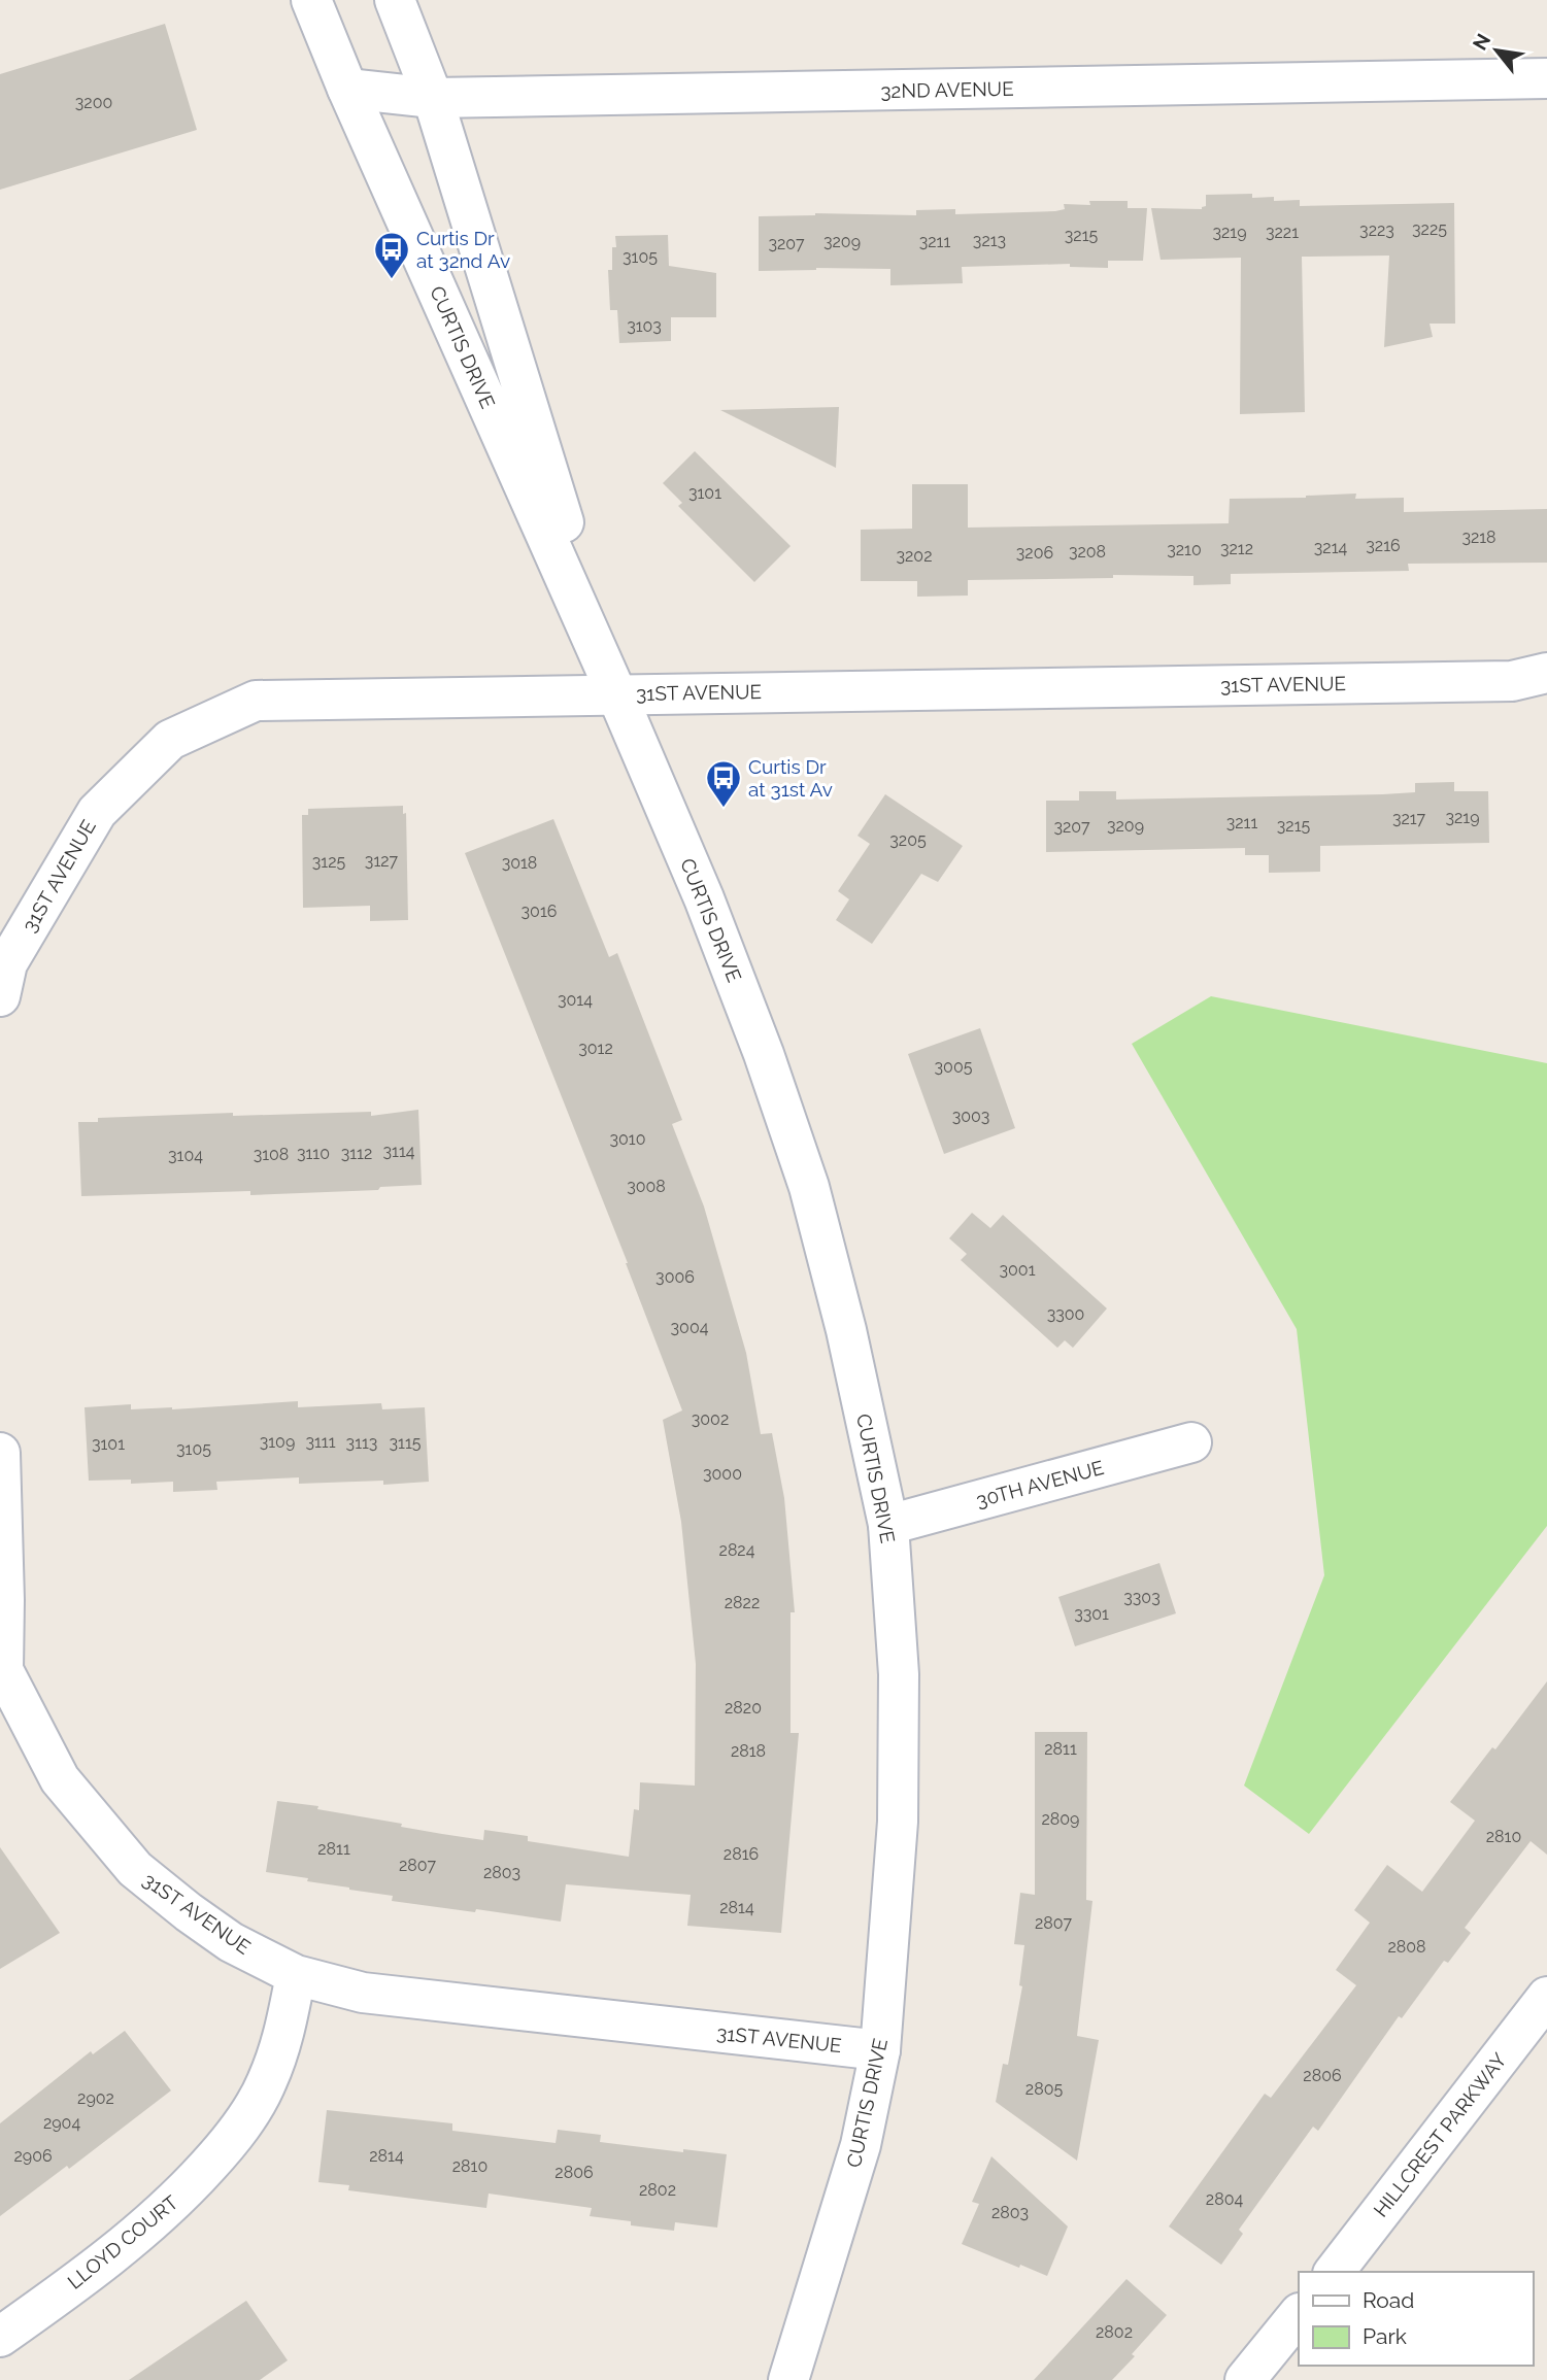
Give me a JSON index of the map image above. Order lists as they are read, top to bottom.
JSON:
{
  "streets": {
    "street": [
      "32ND AVENUE",
      "CURTIS DRIVE",
      "31ST AVENUE",
      "30TH AVENUE",
      "HILLCREST PARKWAY",
      "LLOYD COURT"
    ]
  },
  "crossings": [
    ["32ND AVENUE", "CURTIS DRIVE"],
    ["CURTIS DRIVE", "31ST AVENUE"],
    ["CURTIS DRIVE", "30TH AVENUE"],
    ["31ST AVENUE", "LLOYD COURT"]
  ],
  "places": {
    "bus stop": ["Curtis Dr at 32nd Av", "Curtis Dr at 31st Av"]
  },
  "house_numbers": [
    "3200",
    "3225",
    "3223",
    "3219",
    "3221",
    "3215",
    "3213",
    "3209",
    "3211",
    "3207",
    "3105",
    "3103",
    "3101",
    "3218",
    "3216",
    "3214",
    "3212",
    "3210",
    "3208",
    "3206",
    "3202",
    "3219",
    "3217",
    "3211",
    "3209",
    "3215",
    "3207",
    "3205",
    "3127",
    "3125",
    "3018",
    "3016",
    "3014",
    "3012",
    "3005",
    "3003",
    "3010",
    "3114",
    "3110",
    "3112",
    "3108",
    "3104",
    "3008",
    "3001",
    "3006",
    "3300",
    "3004",
    "3002",
    "3109",
    "3111",
    "3113",
    "3115",
    "3101",
    "3105",
    "3000",
    "2824",
    "3303",
    "2822",
    "3301",
    "2820",
    "2811",
    "2818",
    "2809",
    "2810",
    "2811",
    "2816",
    "2807",
    "2803",
    "2814",
    "2807",
    "2808",
    "2806",
    "2805",
    "2902",
    "2904",
    "2906",
    "2814",
    "2810",
    "2806",
    "2802",
    "2804",
    "2803",
    "2802"
  ],
  "legend": ["Road", "Park"],
  "north": "top left"
}
